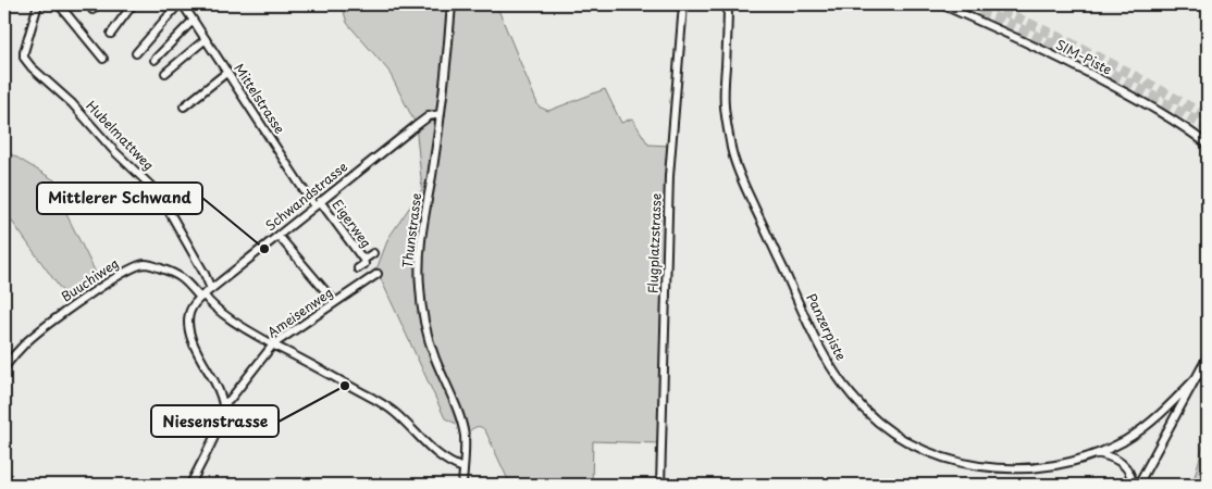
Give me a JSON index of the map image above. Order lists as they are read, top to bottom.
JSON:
{
  "streets": {
    "street": [
      "SIM-Piste",
      "Mittelstrasse",
      "Hubelmattweg",
      "Schwandstrasse",
      "Eigerweg",
      "Thunstrasse",
      "Flugplatzstrasse",
      "Buuchiweg",
      "Ameisenweg",
      "Panzerpiste"
    ]
  },
  "crossings": [
    ["Mittelstrasse", "Schwandstrasse"],
    ["Mittelstrasse", "Eigerweg"],
    ["Hubelmattweg", "Schwandstrasse"],
    ["Schwandstrasse", "Eigerweg"],
    ["Schwandstrasse", "Thunstrasse"],
    ["Schwandstrasse", "Buuchiweg"],
    ["Schwandstrasse", "Ameisenweg"],
    ["Thunstrasse", "Buuchiweg"],
    ["Buuchiweg", "Ameisenweg"]
  ],
  "places": ["Mittlerer Schwand", "Niesenstrasse"]
}
